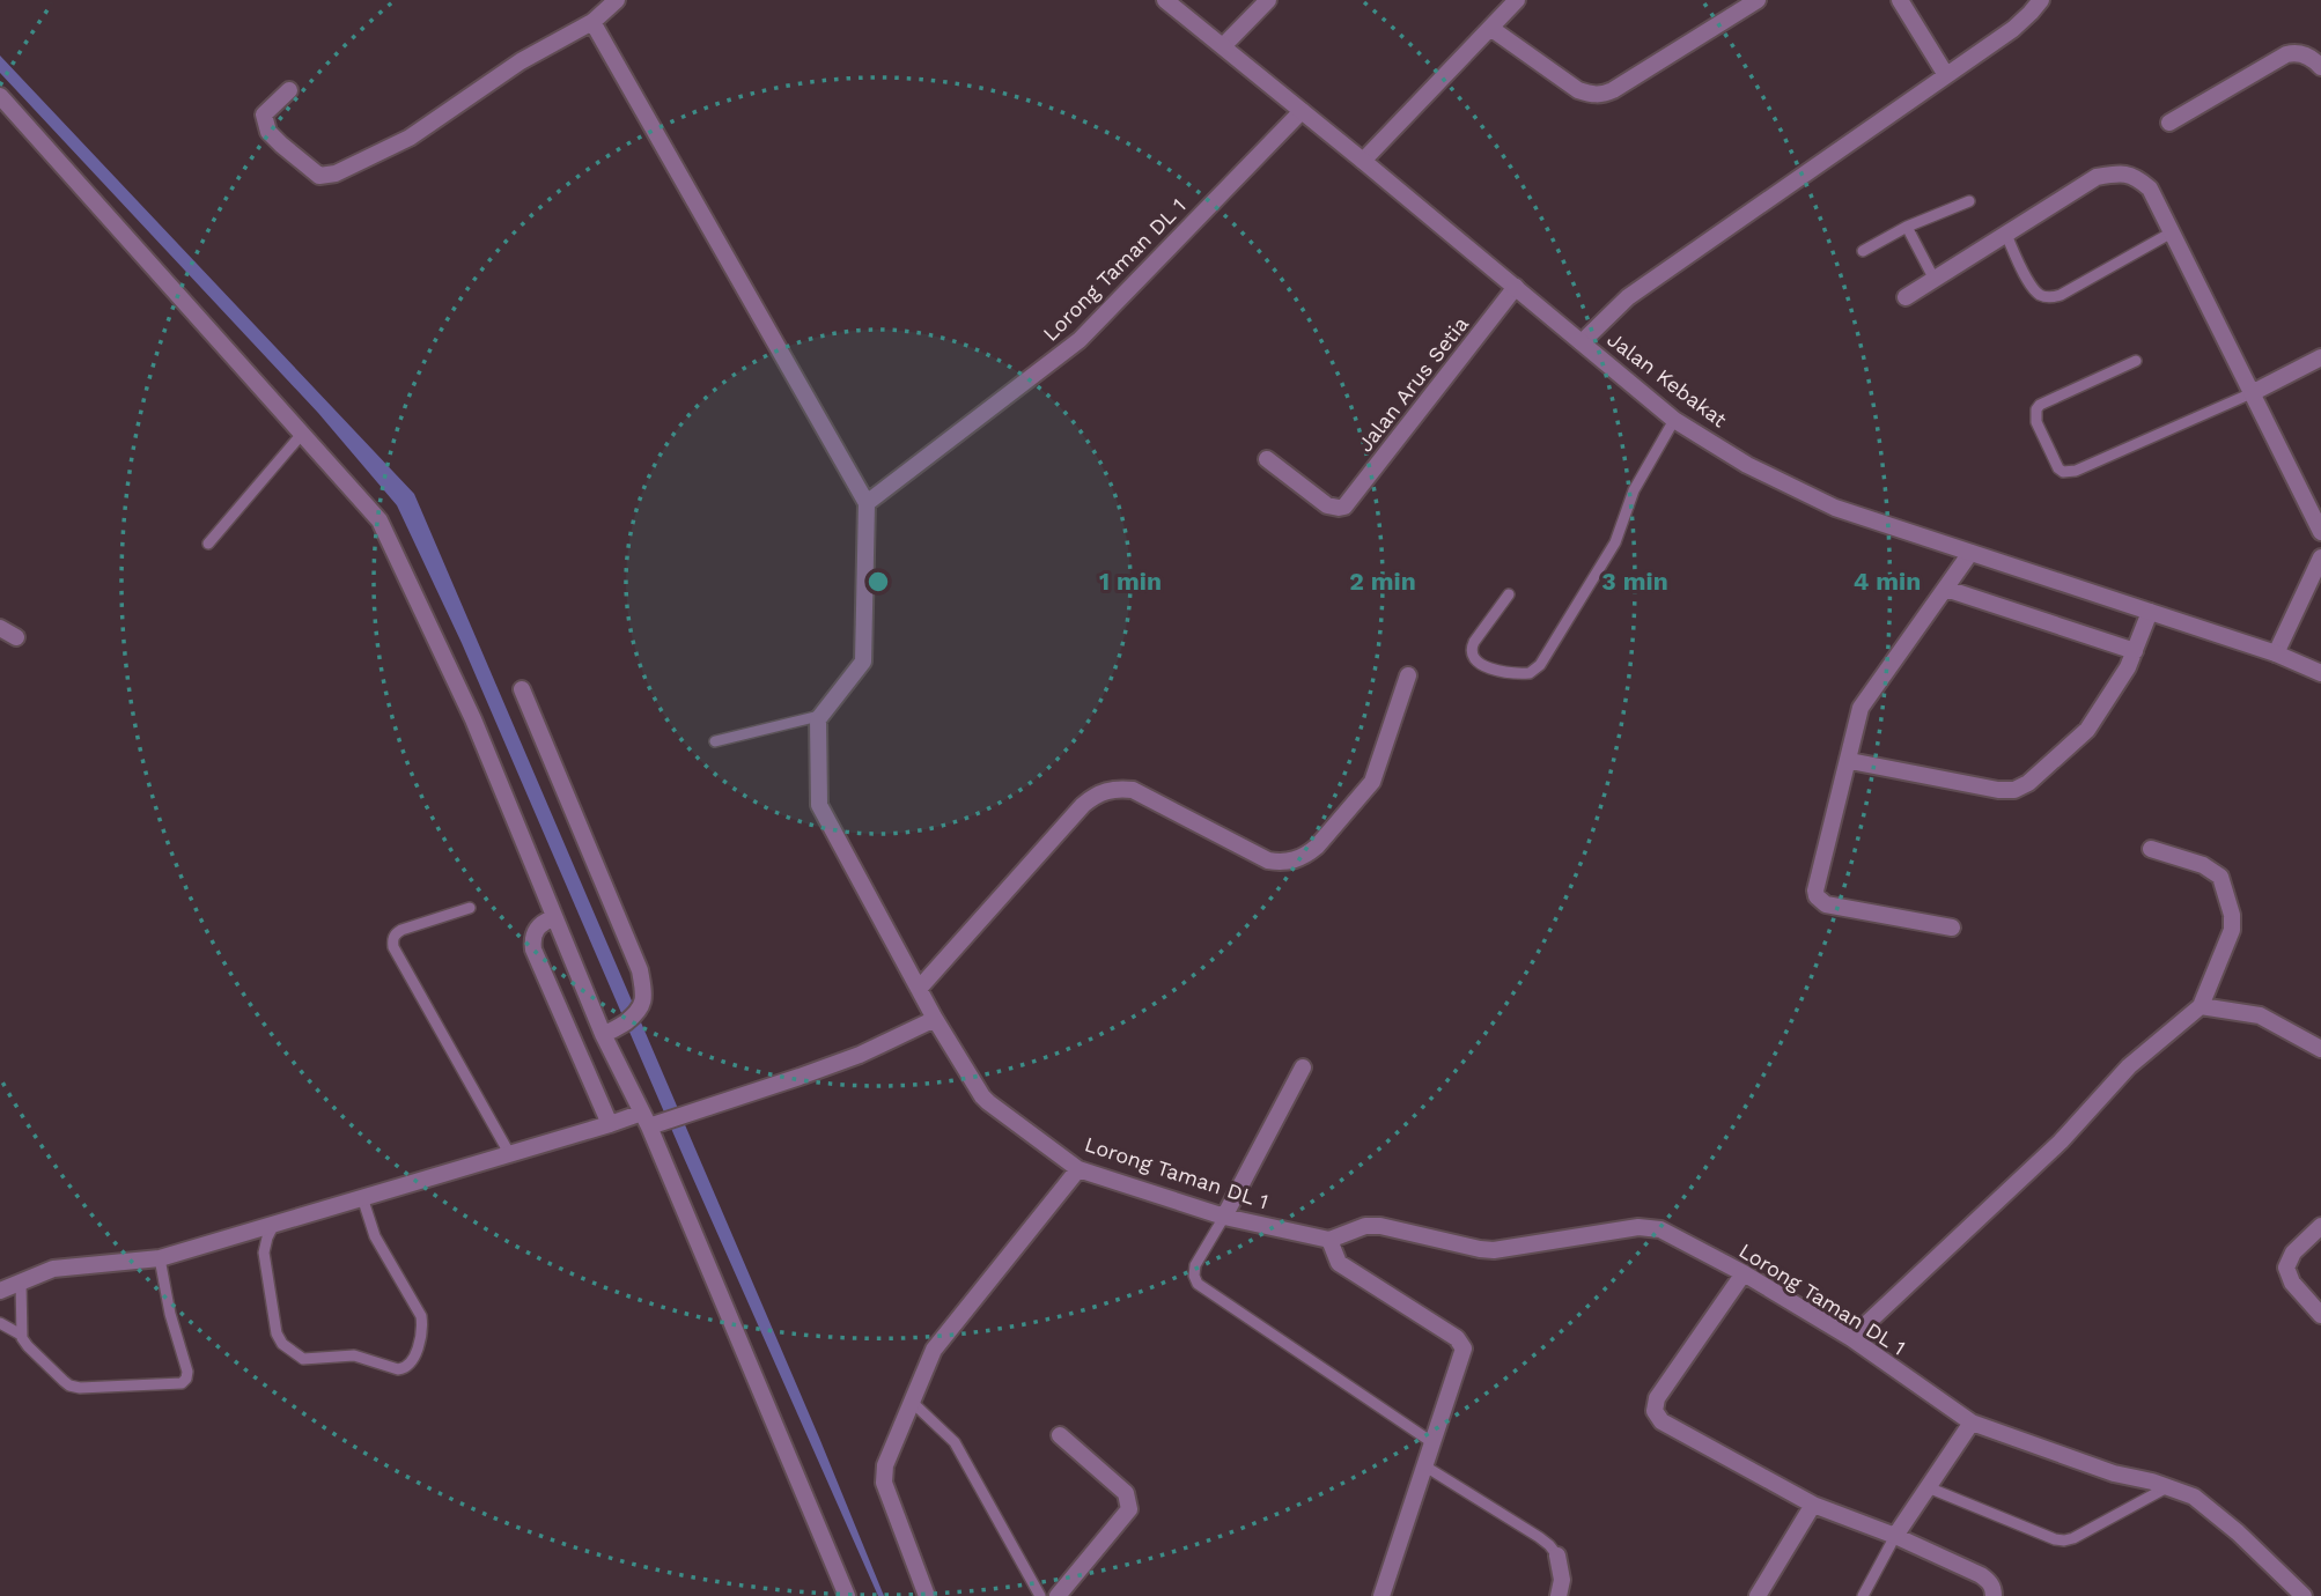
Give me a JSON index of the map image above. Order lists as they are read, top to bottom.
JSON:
{
  "streets": {
    "street": ["Lorong Taman DL 1", "Jalan Kebakat", "Jalan Arus Setia"]
  },
  "crossings": [
    ["Lorong Taman DL 1", "Jalan Kebakat"],
    ["Jalan Kebakat", "Jalan Arus Setia"]
  ],
  "rings": [
    "1 min",
    "2 min",
    "3 min",
    "4 min"
  ]
}
